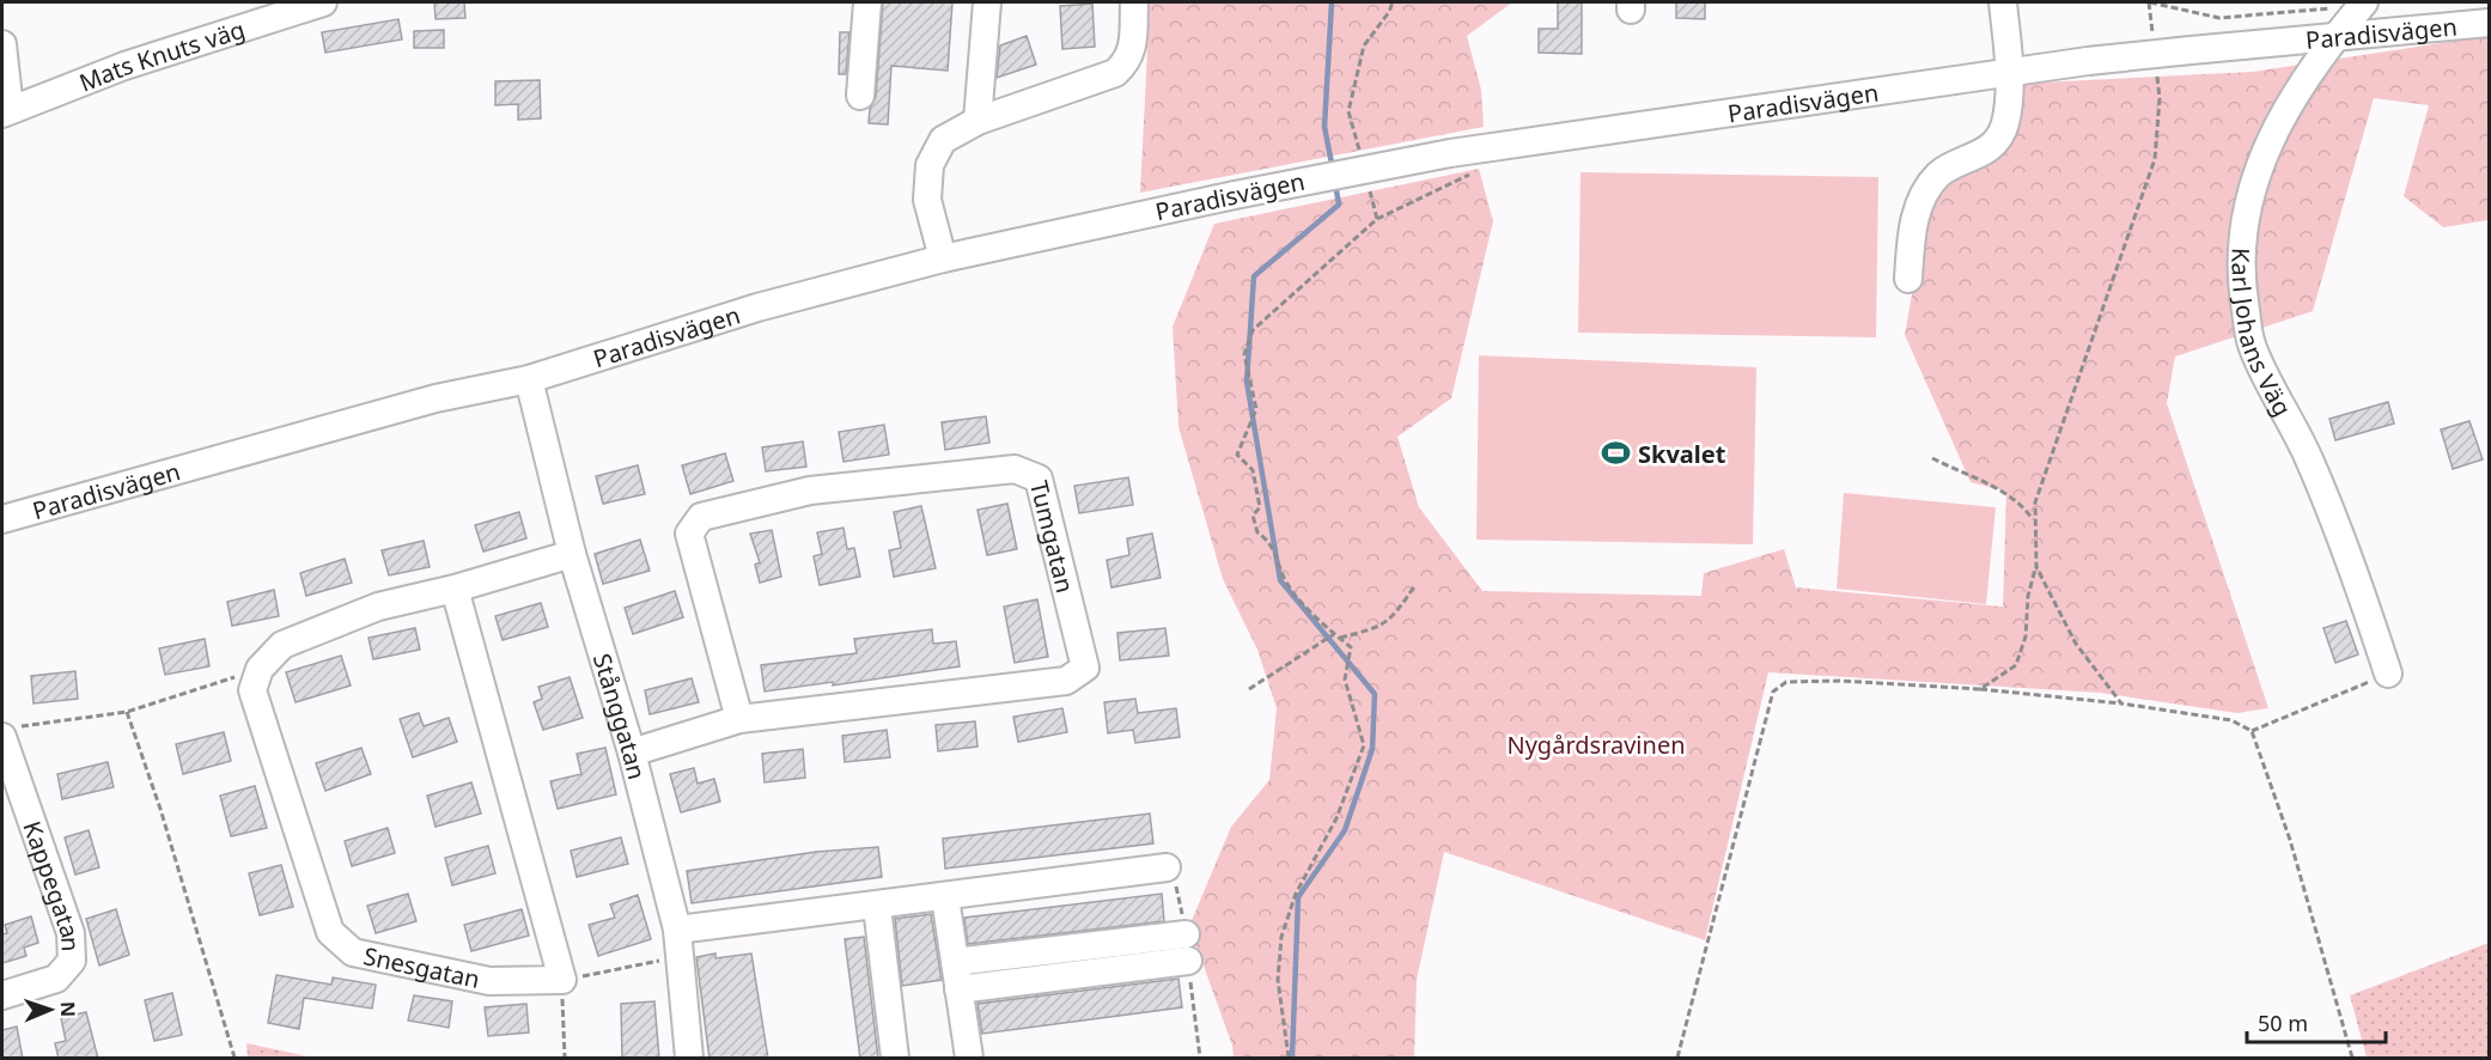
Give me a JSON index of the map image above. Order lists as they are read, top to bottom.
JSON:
{
  "streets": {
    "street": [
      "Paradisvägen",
      "Mats Knuts väg",
      "Karl Johans Väg",
      "Tumgatan",
      "Stånggatan",
      "Kappegatan",
      "Snesgatan"
    ]
  },
  "crossings": [
    ["Paradisvägen", "Karl Johans Väg"],
    ["Paradisvägen", "Stånggatan"],
    ["Tumgatan", "Stånggatan"]
  ],
  "parks": ["Nygårdsravinen"],
  "places": {
    "sports": ["Skvalet"]
  },
  "scale_bar": "50 m",
  "north": "right"
}
